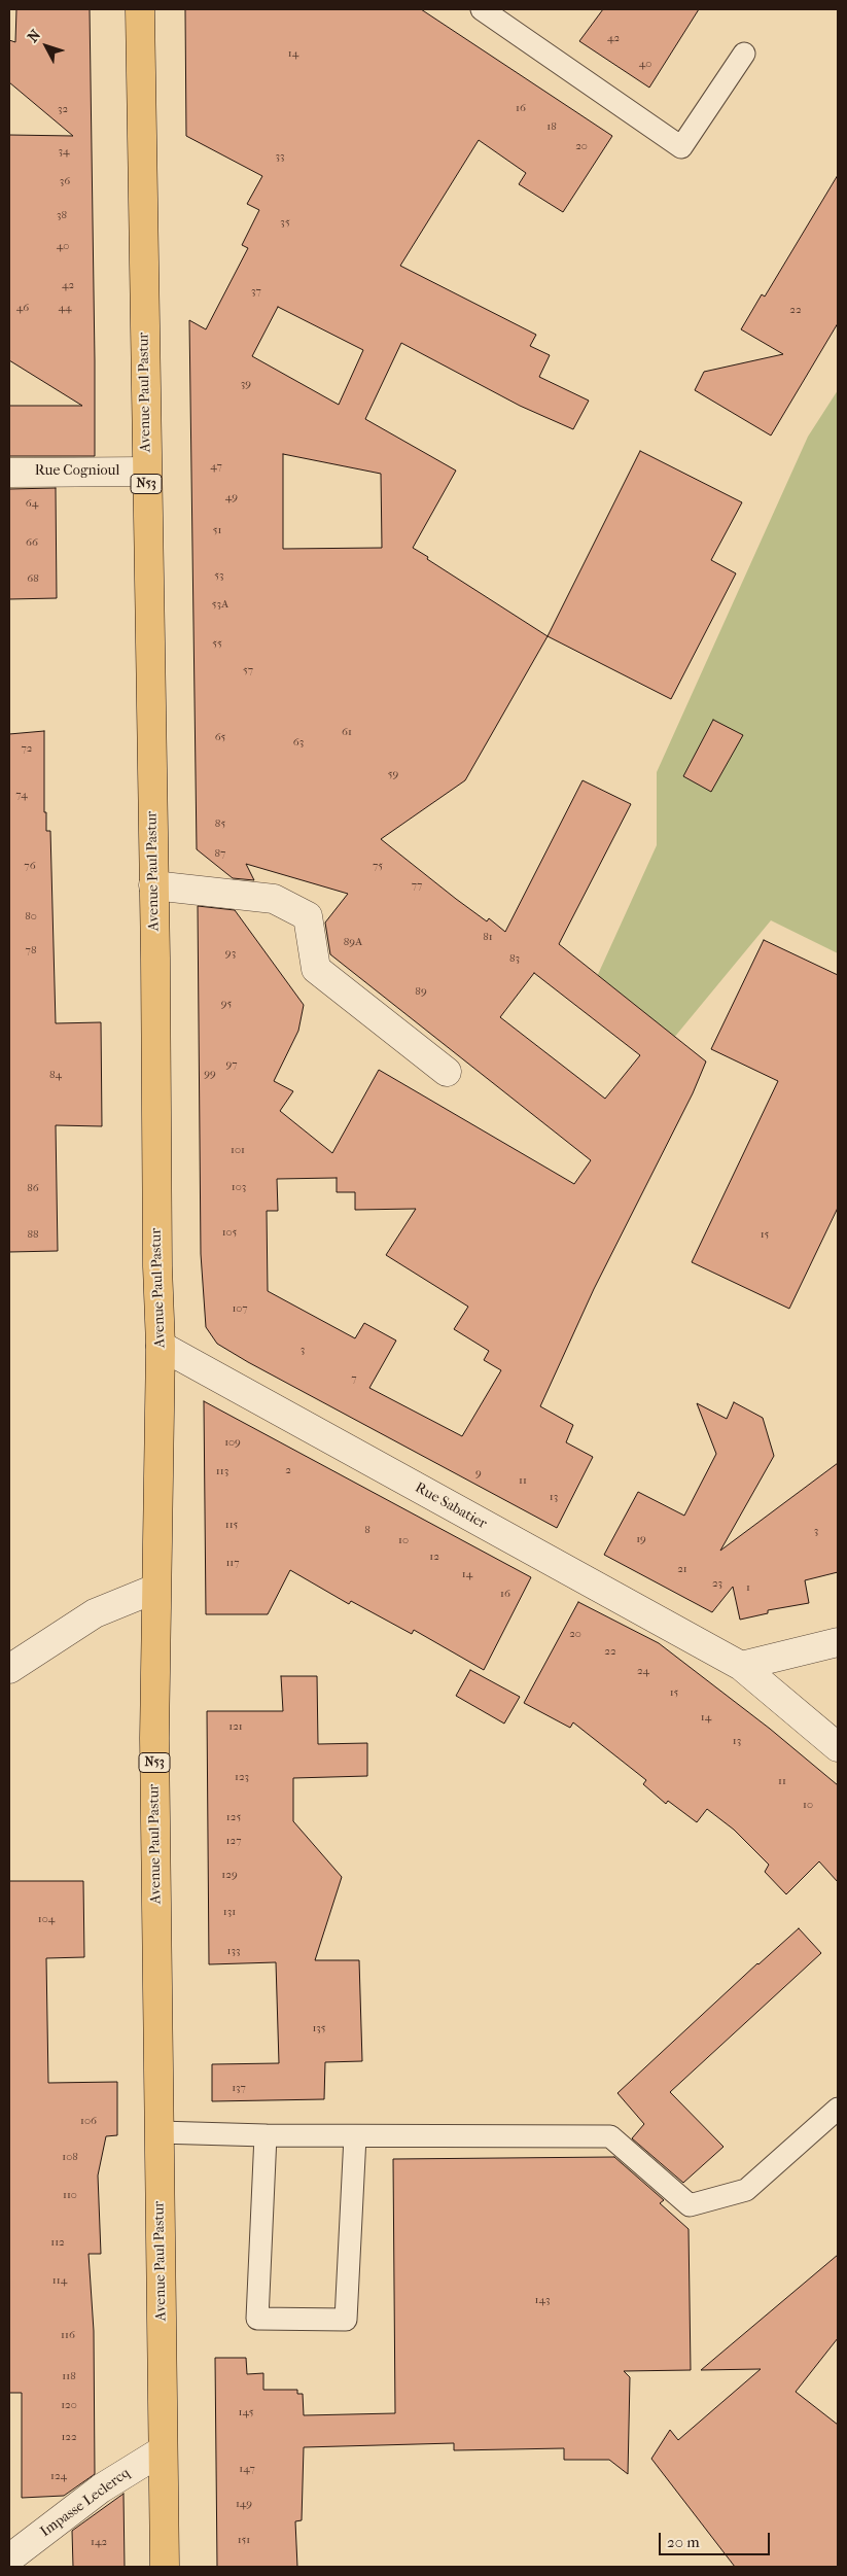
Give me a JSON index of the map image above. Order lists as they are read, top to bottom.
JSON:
{
  "streets": {
    "main road": ["Avenue Paul Pastur", "N53"],
    "street": ["Rue Cognioul", "Rue Sabatier", "Impasse Leclercq"]
  },
  "crossings": [
    ["Avenue Paul Pastur", "Rue Cognioul"],
    ["Avenue Paul Pastur", "Rue Sabatier"],
    ["Avenue Paul Pastur", "Impasse Leclercq"]
  ],
  "house_numbers": [
    "42",
    "14",
    "40",
    "16",
    "32",
    "18",
    "20",
    "34",
    "33",
    "36",
    "38",
    "35",
    "40",
    "42",
    "37",
    "46",
    "44",
    "22",
    "39",
    "47",
    "49",
    "64",
    "51",
    "66",
    "53",
    "68",
    "53A",
    "55",
    "57",
    "61",
    "65",
    "63",
    "72",
    "59",
    "74",
    "85",
    "87",
    "76",
    "75",
    "77",
    "80",
    "81",
    "89A",
    "78",
    "93",
    "83",
    "89",
    "95",
    "97",
    "99",
    "84",
    "101",
    "103",
    "86",
    "105",
    "88",
    "15",
    "107",
    "3",
    "7",
    "109",
    "2",
    "113",
    "9",
    "11",
    "13",
    "115",
    "8",
    "3",
    "19",
    "10",
    "12",
    "117",
    "21",
    "14",
    "23",
    "1",
    "16",
    "20",
    "22",
    "24",
    "15",
    "14",
    "121",
    "13",
    "123",
    "11",
    "10",
    "125",
    "127",
    "129",
    "131",
    "104",
    "133",
    "135",
    "137",
    "106",
    "108",
    "110",
    "112",
    "114",
    "143",
    "116",
    "118",
    "120",
    "145",
    "122",
    "147",
    "124",
    "149",
    "151",
    "142"
  ],
  "scale_bar": "20 m",
  "north": "top left"
}
